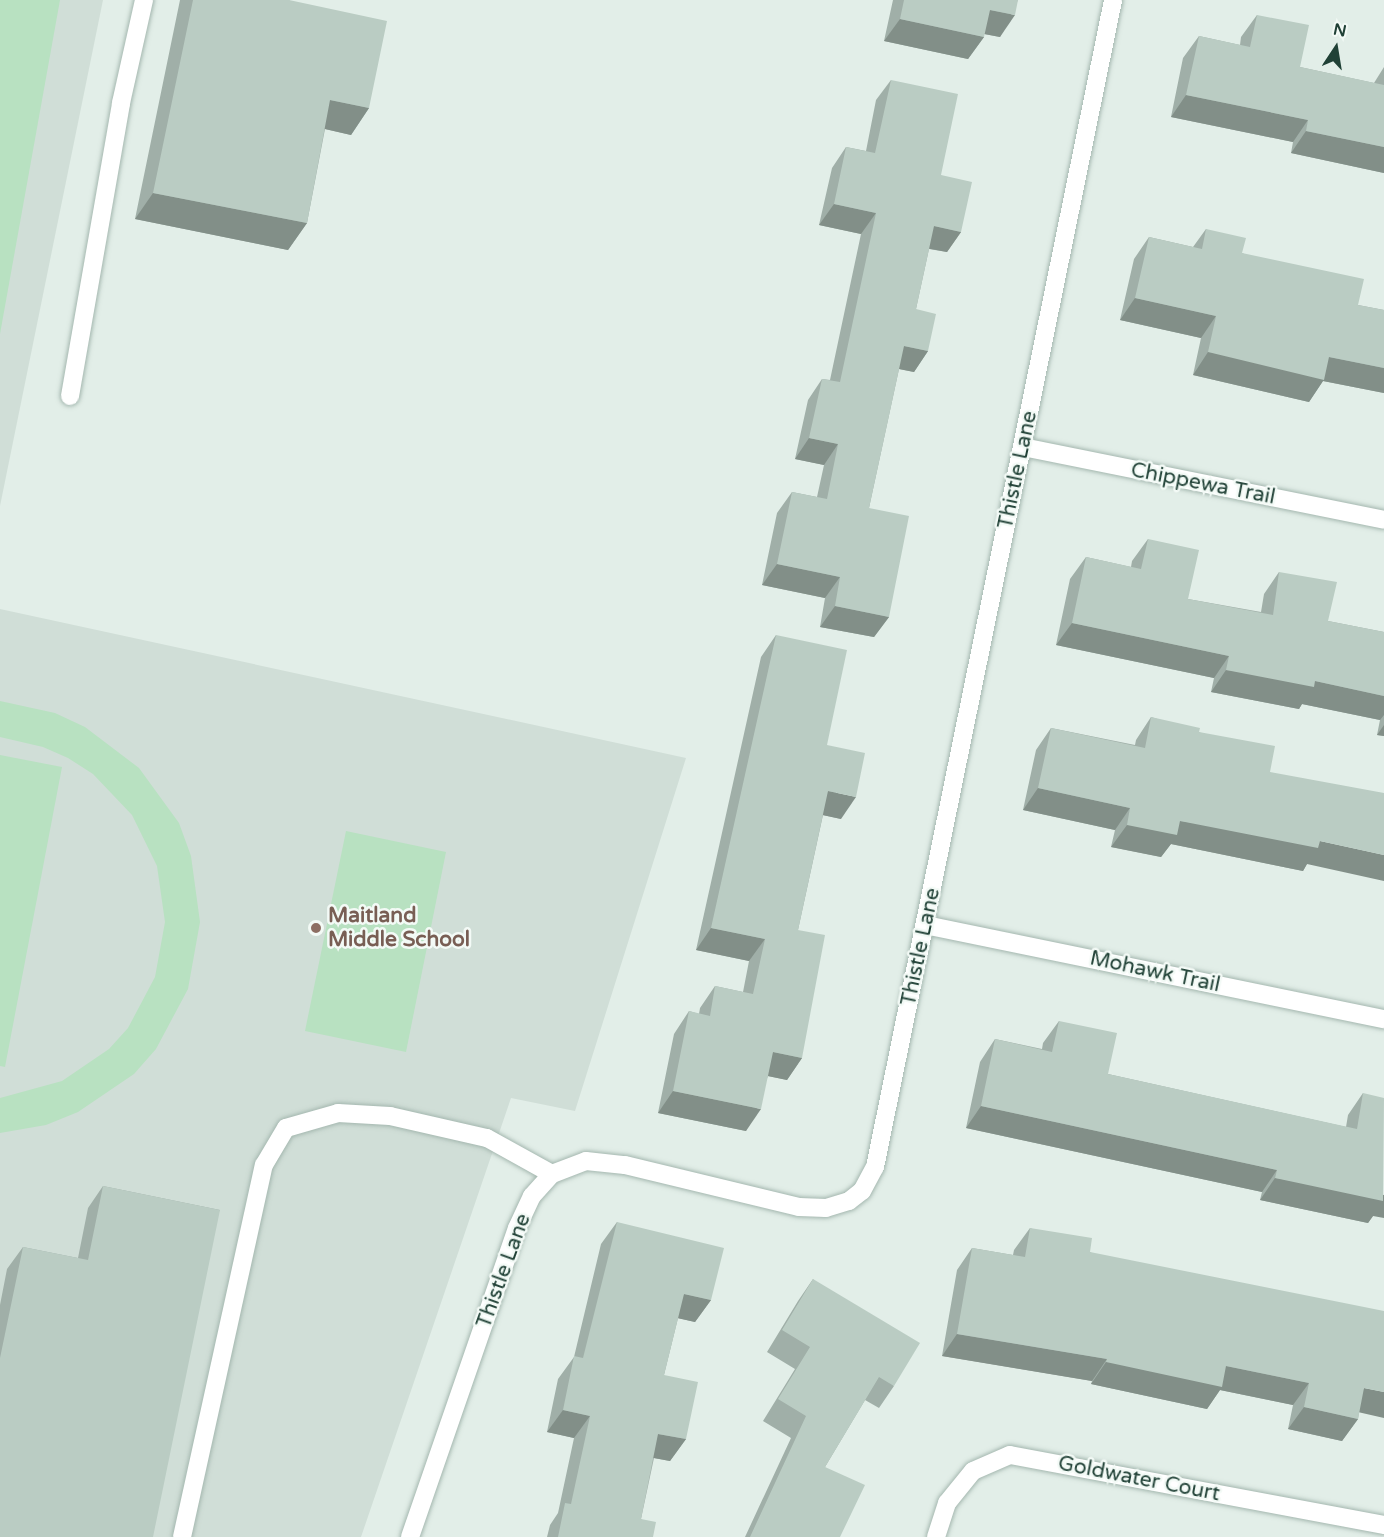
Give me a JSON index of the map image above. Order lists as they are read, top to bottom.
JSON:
{
  "streets": {
    "street": [
      "Thistle Lane",
      "Chippewa Trail",
      "Mohawk Trail",
      "Goldwater Court"
    ]
  },
  "crossings": [
    ["Thistle Lane", "Chippewa Trail"],
    ["Thistle Lane", "Mohawk Trail"]
  ],
  "places": ["Maitland Middle School"],
  "north": "top"
}
